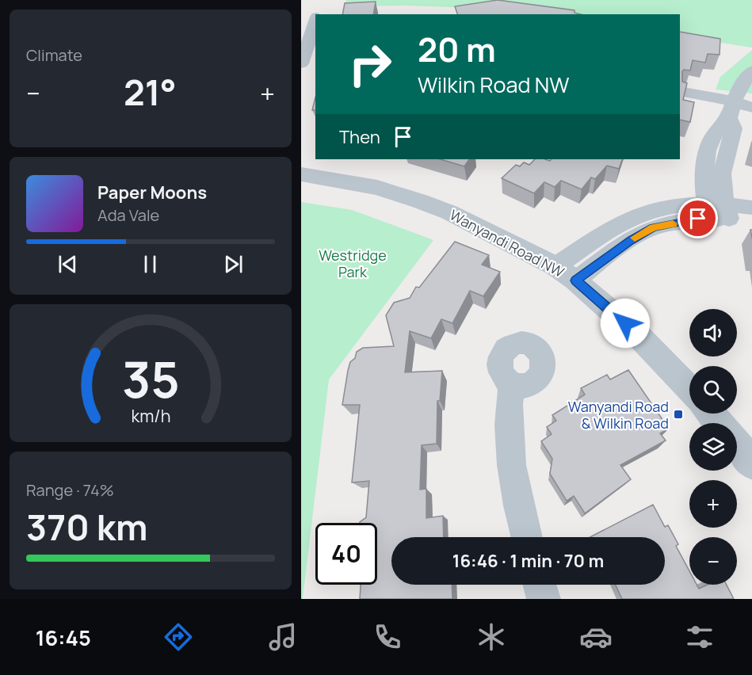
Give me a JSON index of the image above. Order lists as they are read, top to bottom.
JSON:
{
  "streets": {
    "street": ["Wanyandi Road NW"]
  },
  "parks": ["Westridge Park"],
  "places": {
    "transit": ["Wanyandi Road & Wilkin Road"]
  },
  "page": {
    "tile": [
      "Climate",
      ["Range · 74%", "370 km"]
    ],
    "turn": ["20 m", "Wilkin Road NW"],
    "heat": ["−", "21°", "+"],
    "then": "Then",
    "song": ["Paper Moons", "Ada Vale"],
    "map_buttons": ["+", "−"],
    "limit": "40",
    "trip": "16:46 · 1 min · 70 m",
    "tabs": "16:45",
    "gauge": ["35", "km/h"]
  }
}
